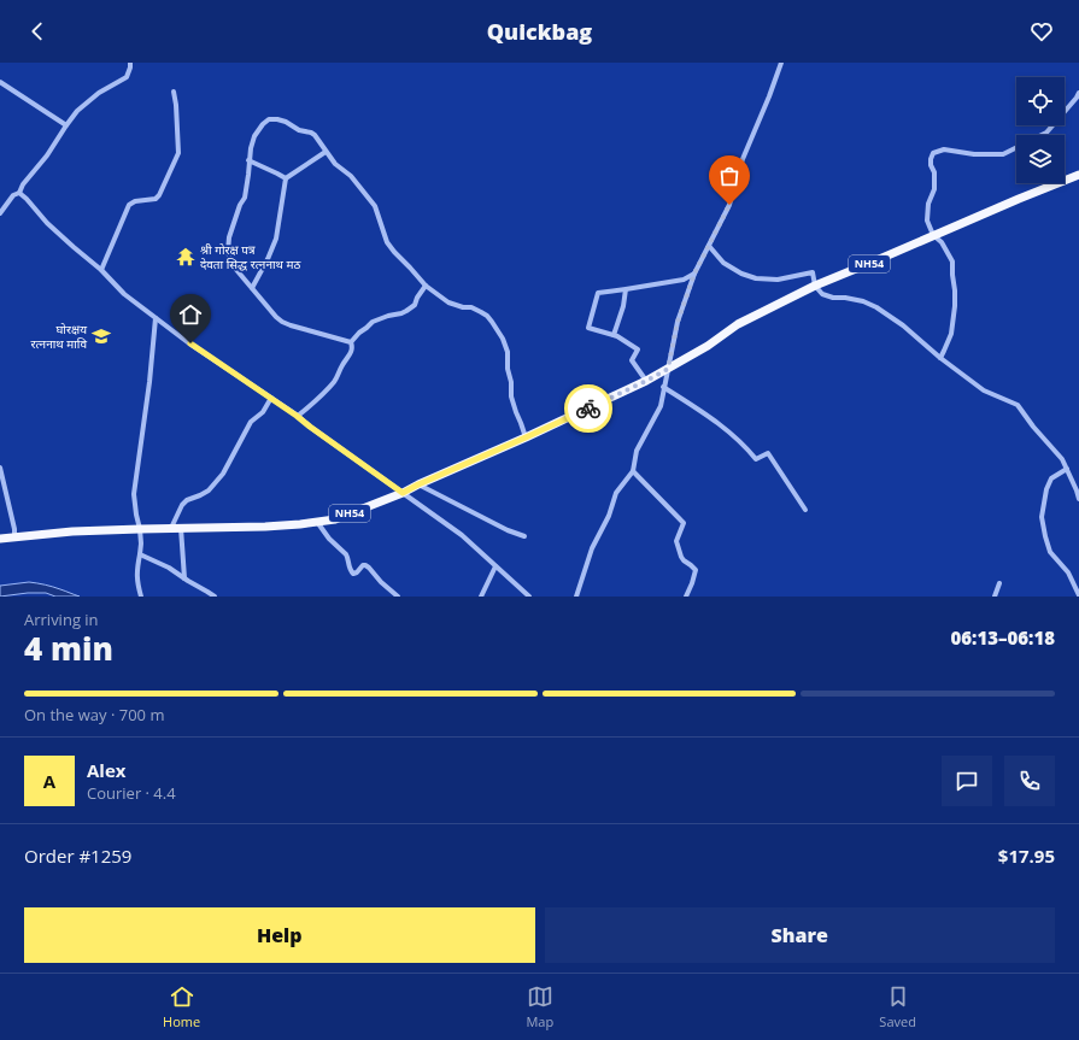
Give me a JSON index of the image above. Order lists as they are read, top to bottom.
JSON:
{
  "streets": {
    "main road": ["NH54"]
  },
  "places": {
    "temple": ["श्री गोरक्ष पत्र देवता सिद्ध रत्ननाथ मठ"],
    "school or university": ["घोरक्षय रत्ननाथ मावि"]
  },
  "page": {
    "header": "Quickbag",
    "heading": ["4 min", "Arriving in", "06:13–06:18"],
    "panel": [
      "Alex",
      "Courier · 4.4",
      "Order #1259",
      "$17.95"
    ],
    "bar": "On the way · 700 m",
    "round": "A",
    "buttons": ["Help", "Share"],
    "tabs": ["Home", "Map", "Saved"]
  }
}
